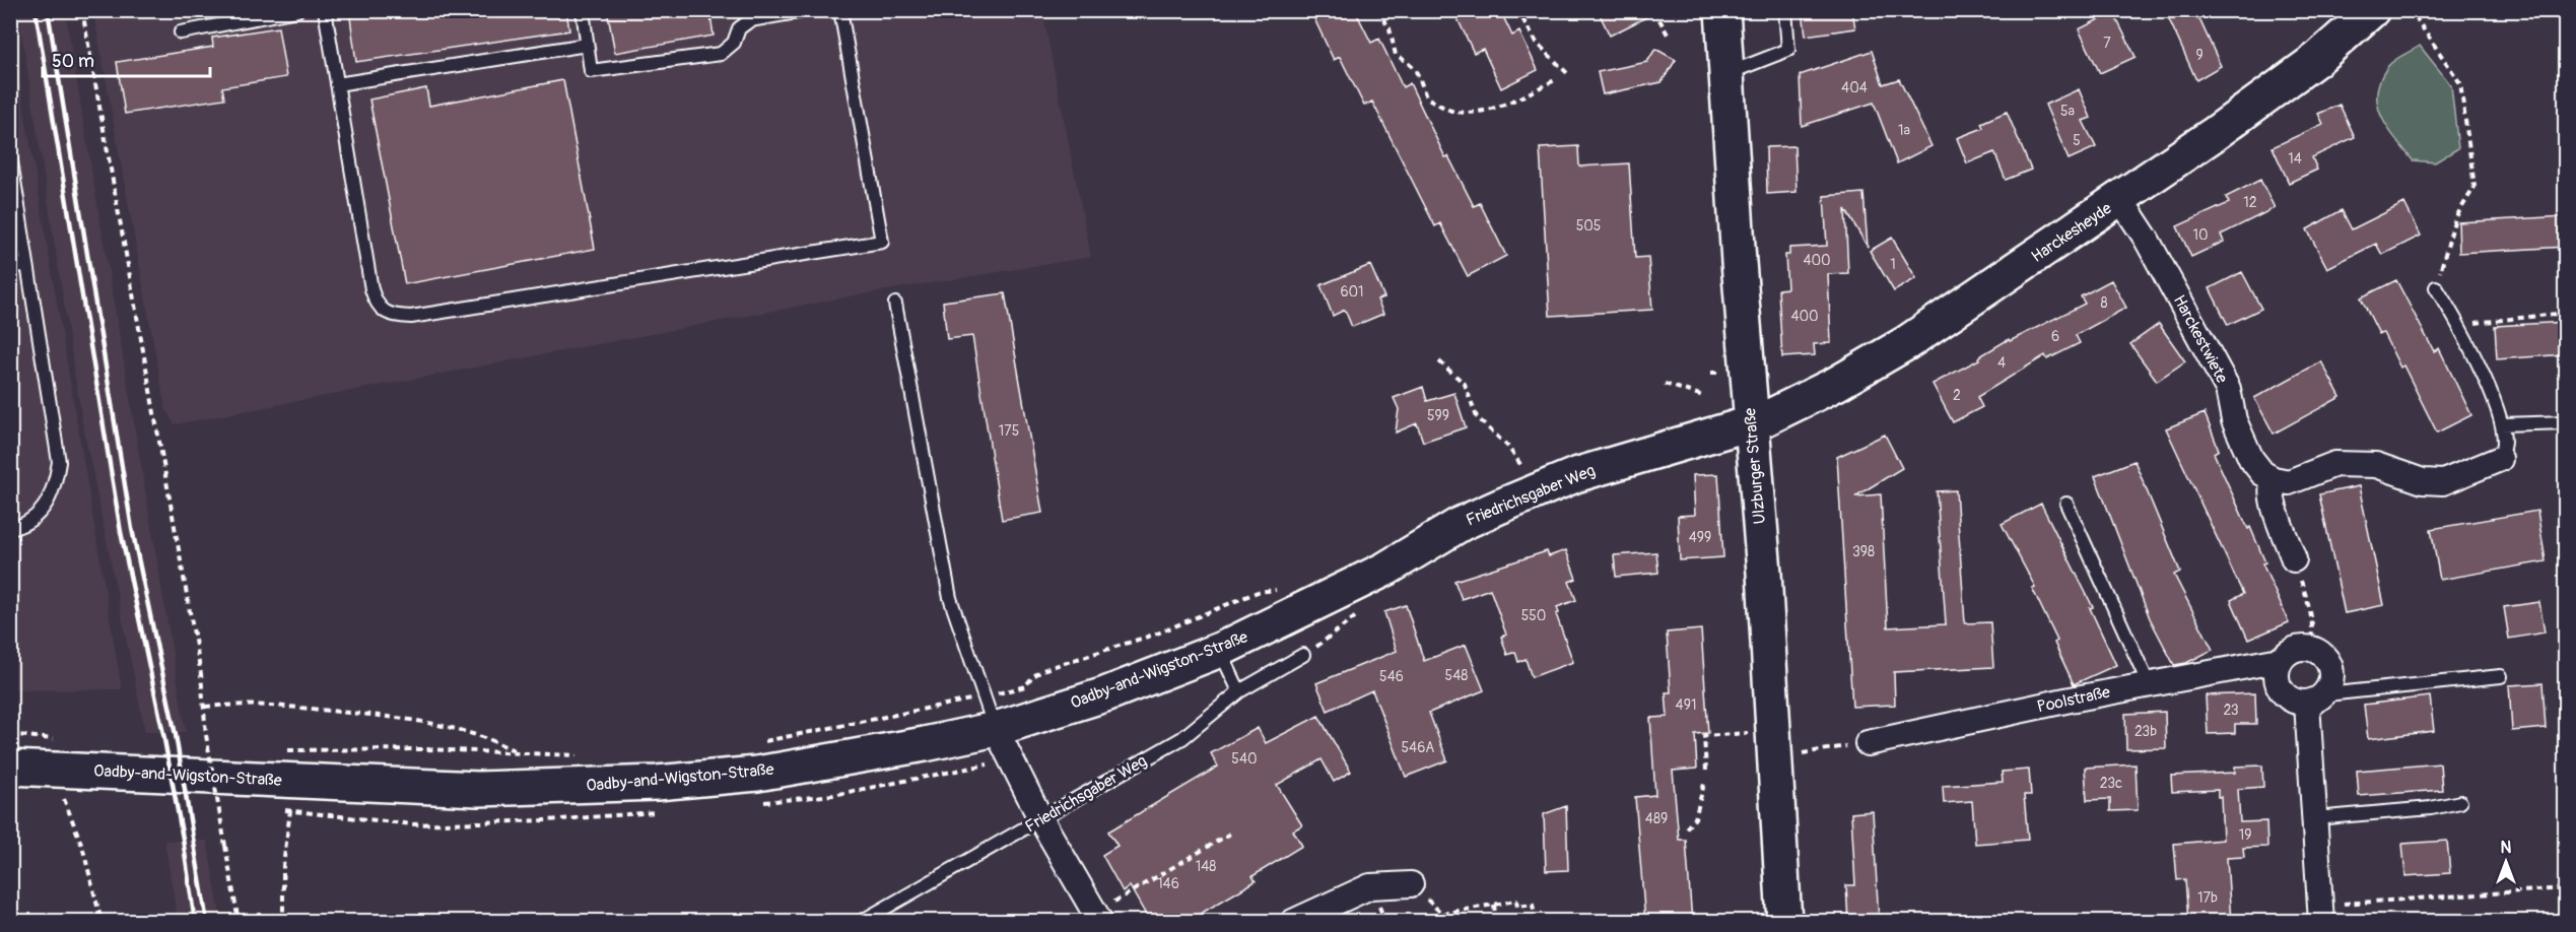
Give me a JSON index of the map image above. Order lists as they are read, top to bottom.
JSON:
{
  "streets": {
    "main road": [
      "Harckesheyde",
      "Ulzburger Straße",
      "Friedrichsgaber Weg",
      "Oadby-and-Wigston-Straße"
    ],
    "street": ["Harckestwiete", "Poolstraße"]
  },
  "crossings": [
    ["Harckesheyde", "Harckestwiete"],
    ["Harckesheyde", "Ulzburger Straße"],
    ["Harckesheyde", "Friedrichsgaber Weg"],
    ["Ulzburger Straße", "Friedrichsgaber Weg"],
    ["Friedrichsgaber Weg", "Oadby-and-Wigston-Straße"]
  ],
  "house_numbers": [
    "7",
    "9",
    "404",
    "5a",
    "1a",
    "5",
    "14",
    "12",
    "505",
    "10",
    "400",
    "1",
    "601",
    "8",
    "400",
    "6",
    "4",
    "2",
    "599",
    "175",
    "499",
    "398",
    "550",
    "548",
    "546",
    "491",
    "23",
    "23b",
    "546A",
    "540",
    "23c",
    "489",
    "19",
    "148",
    "146",
    "17b"
  ],
  "scale_bar": "50 m",
  "north": "top"
}
